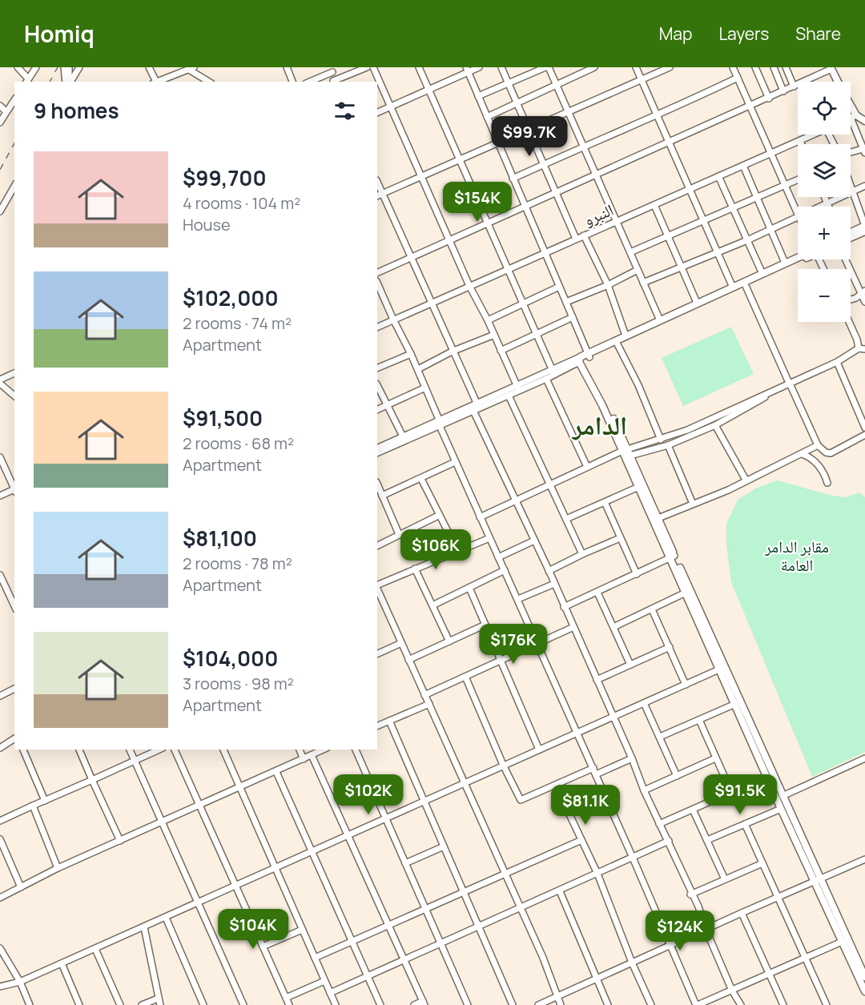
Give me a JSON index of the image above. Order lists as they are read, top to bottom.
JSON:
{
  "streets": {
    "street": ["النبرو"]
  },
  "districts": ["الدامر"],
  "parks": ["مقابر الدامر العامة"],
  "page": {
    "header": "Homiq",
    "nav": ["Map", "Layers", "Share"],
    "map_buttons": ["+", "−"],
    "heading": "9 homes",
    "price": [
      "$99.7K",
      "$154K",
      "$106K",
      "$176K",
      "$102K",
      "$91.5K",
      "$81.1K",
      "$104K",
      "$124K"
    ],
    "list": [
      {
        "name": "$99,700",
        "note": "4 rooms · 104 m² · House"
      },
      {
        "name": "$102,000",
        "note": "2 rooms · 74 m² · Apartment"
      },
      {
        "name": "$91,500",
        "note": "2 rooms · 68 m² · Apartment"
      },
      {
        "name": "$81,100",
        "note": "2 rooms · 78 m² · Apartment"
      },
      {
        "name": "$104,000",
        "note": "3 rooms · 98 m² · Apartment"
      }
    ]
  }
}
